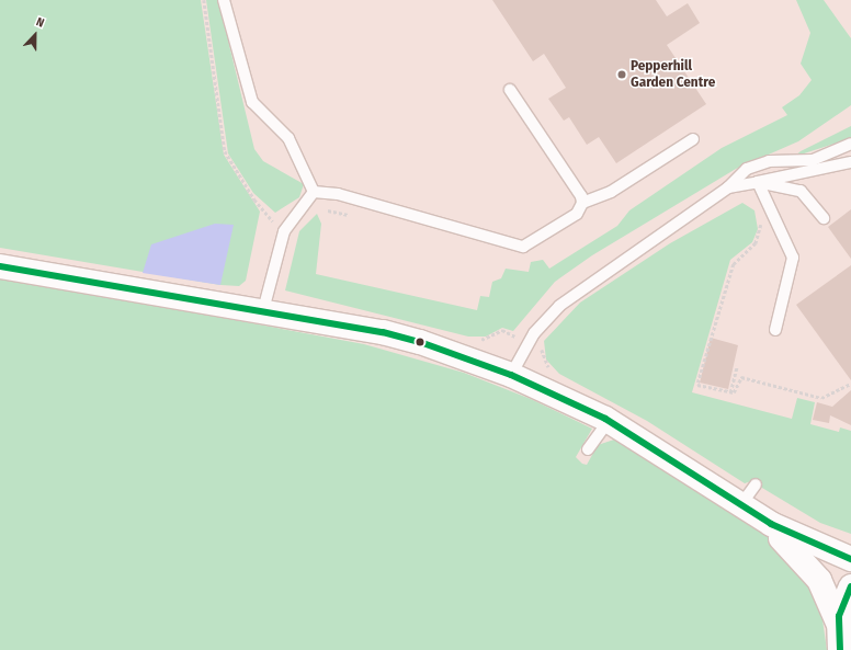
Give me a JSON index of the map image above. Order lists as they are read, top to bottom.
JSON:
{
  "places": ["Pepperhill Garden Centre"],
  "north": "top"
}
